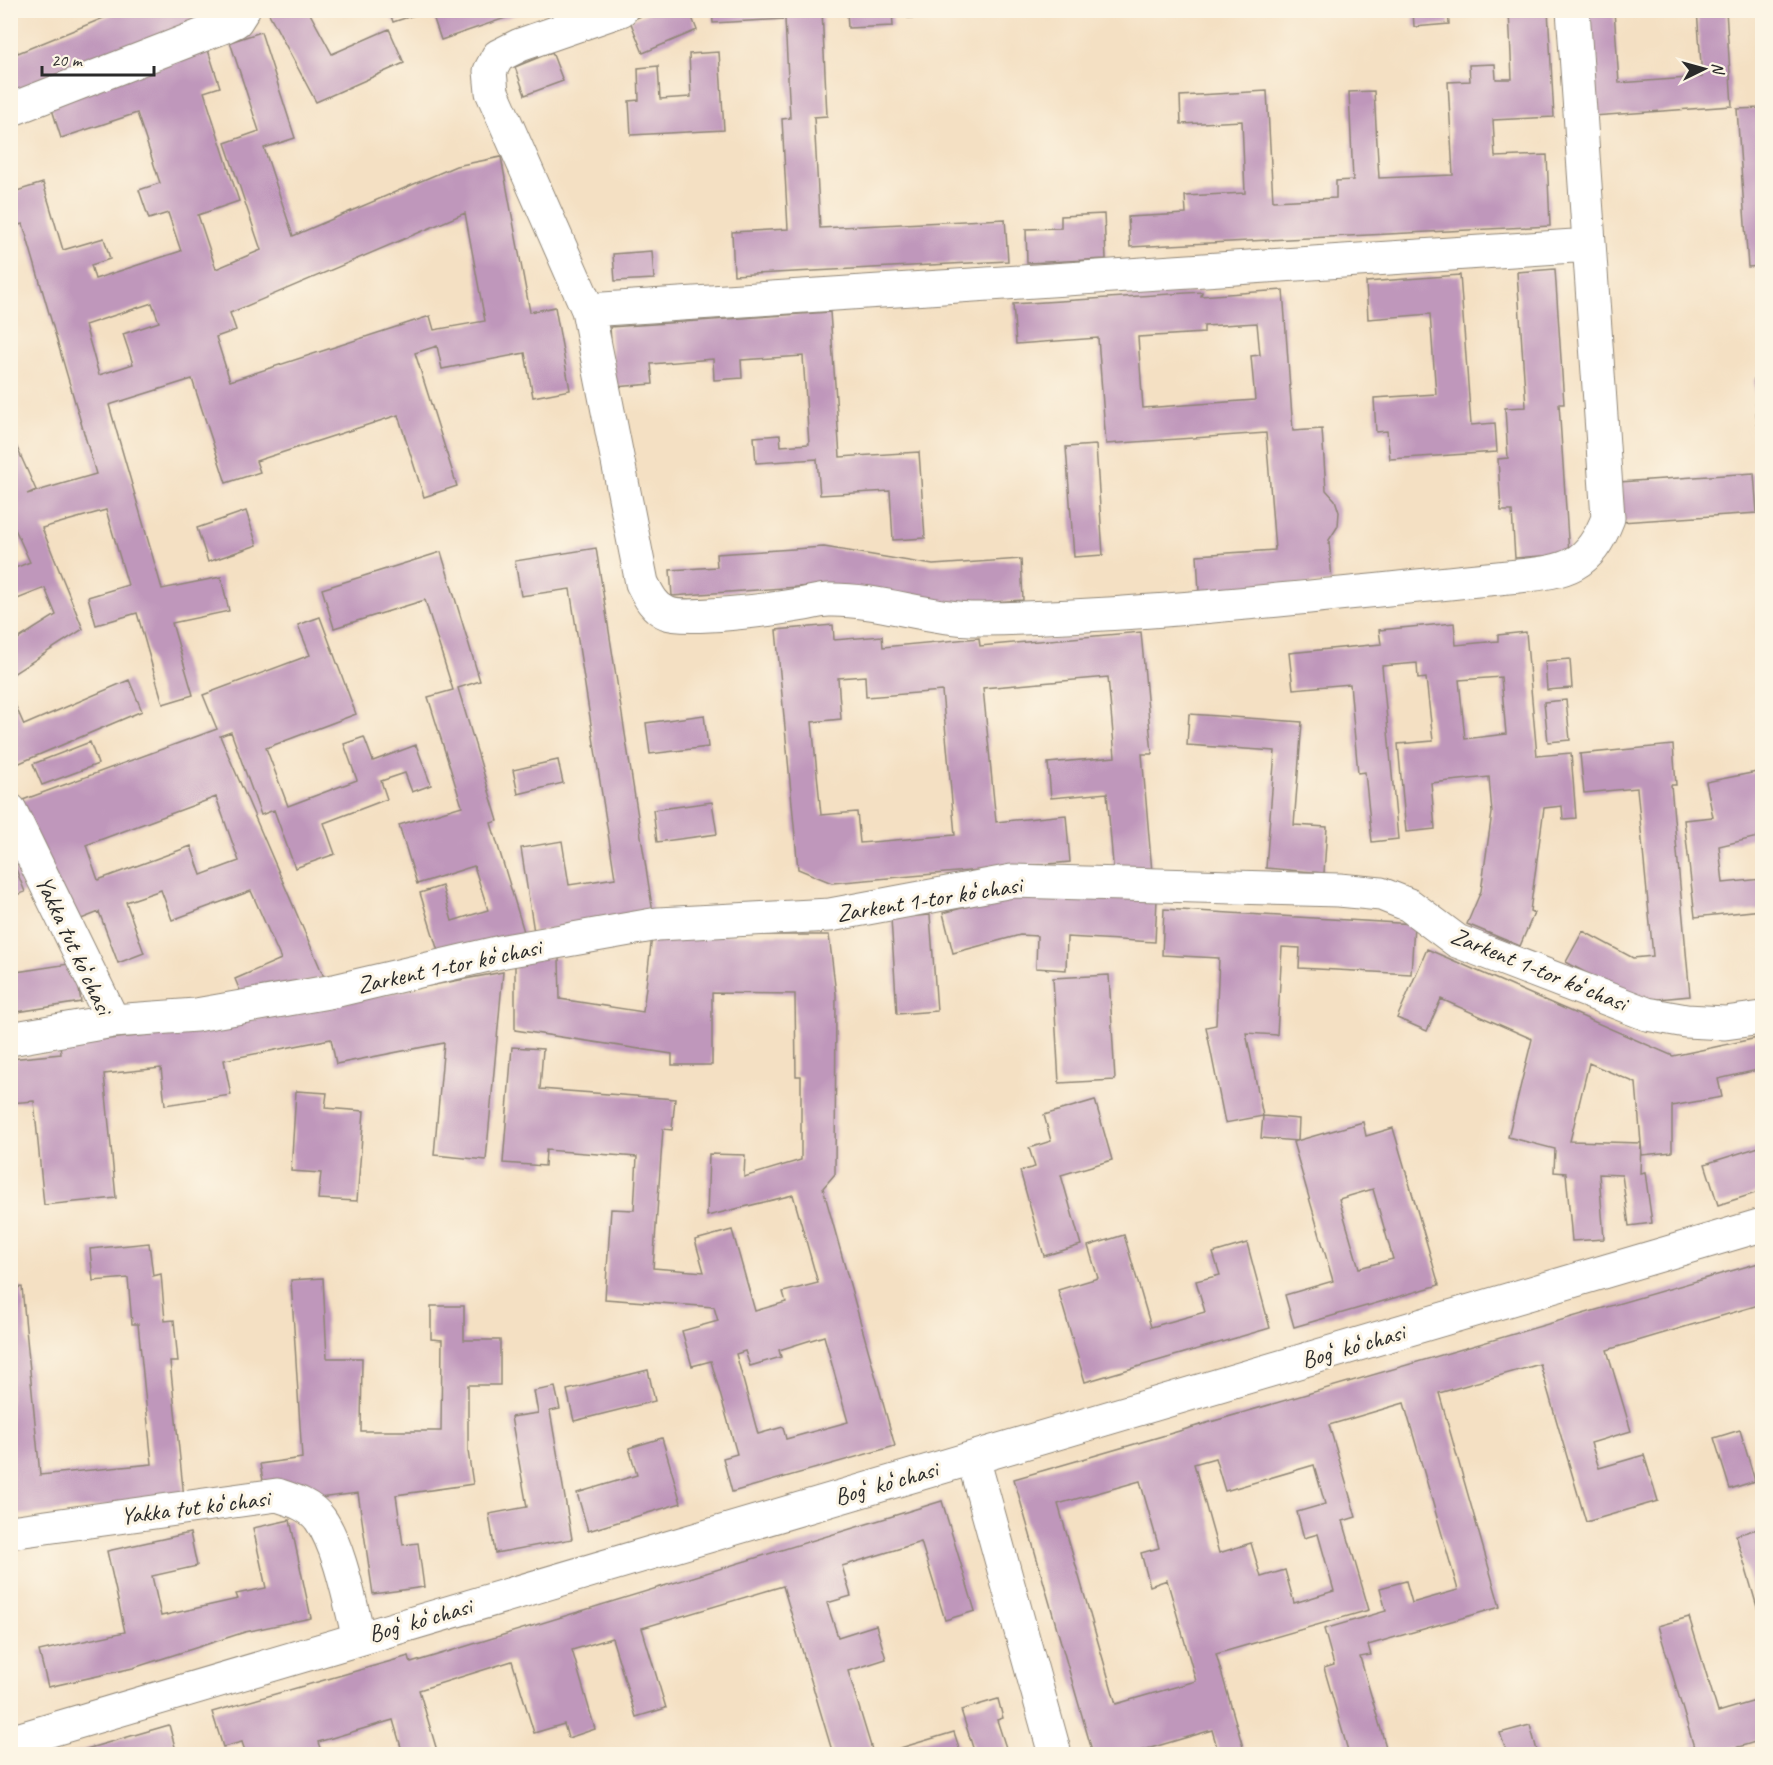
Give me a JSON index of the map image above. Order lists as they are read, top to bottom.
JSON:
{
  "streets": {
    "street": ["Zarkent 1-tor koʻchasi", "Yakka tut koʻchasi", "Bogʻ koʻchasi"]
  },
  "crossings": [
    ["Zarkent 1-tor koʻchasi", "Yakka tut koʻchasi"],
    ["Yakka tut koʻchasi", "Bogʻ koʻchasi"]
  ],
  "scale_bar": "20 m",
  "north": "right"
}
